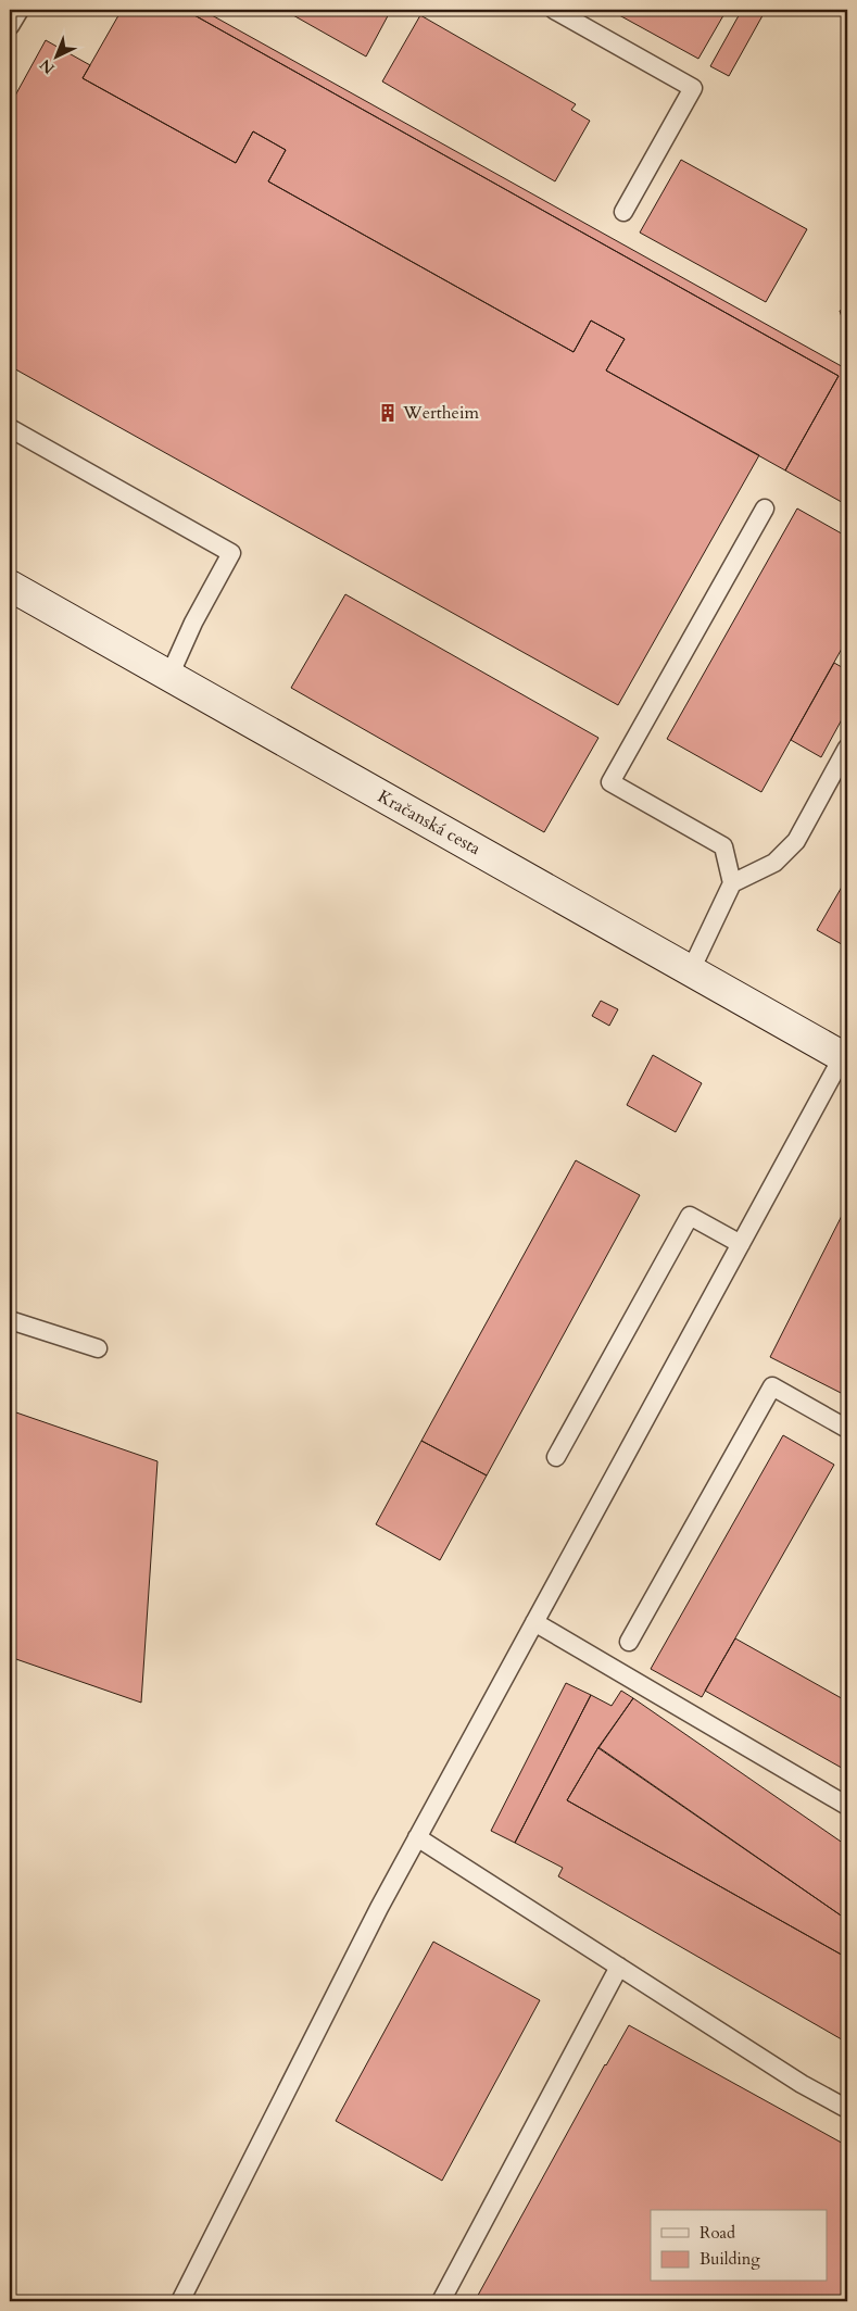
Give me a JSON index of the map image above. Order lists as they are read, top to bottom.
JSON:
{
  "streets": {
    "street": ["Kračanská cesta"]
  },
  "places": {
    "building": ["Wertheim"]
  },
  "legend": ["Road", "Building"],
  "north": "bottom left"
}
